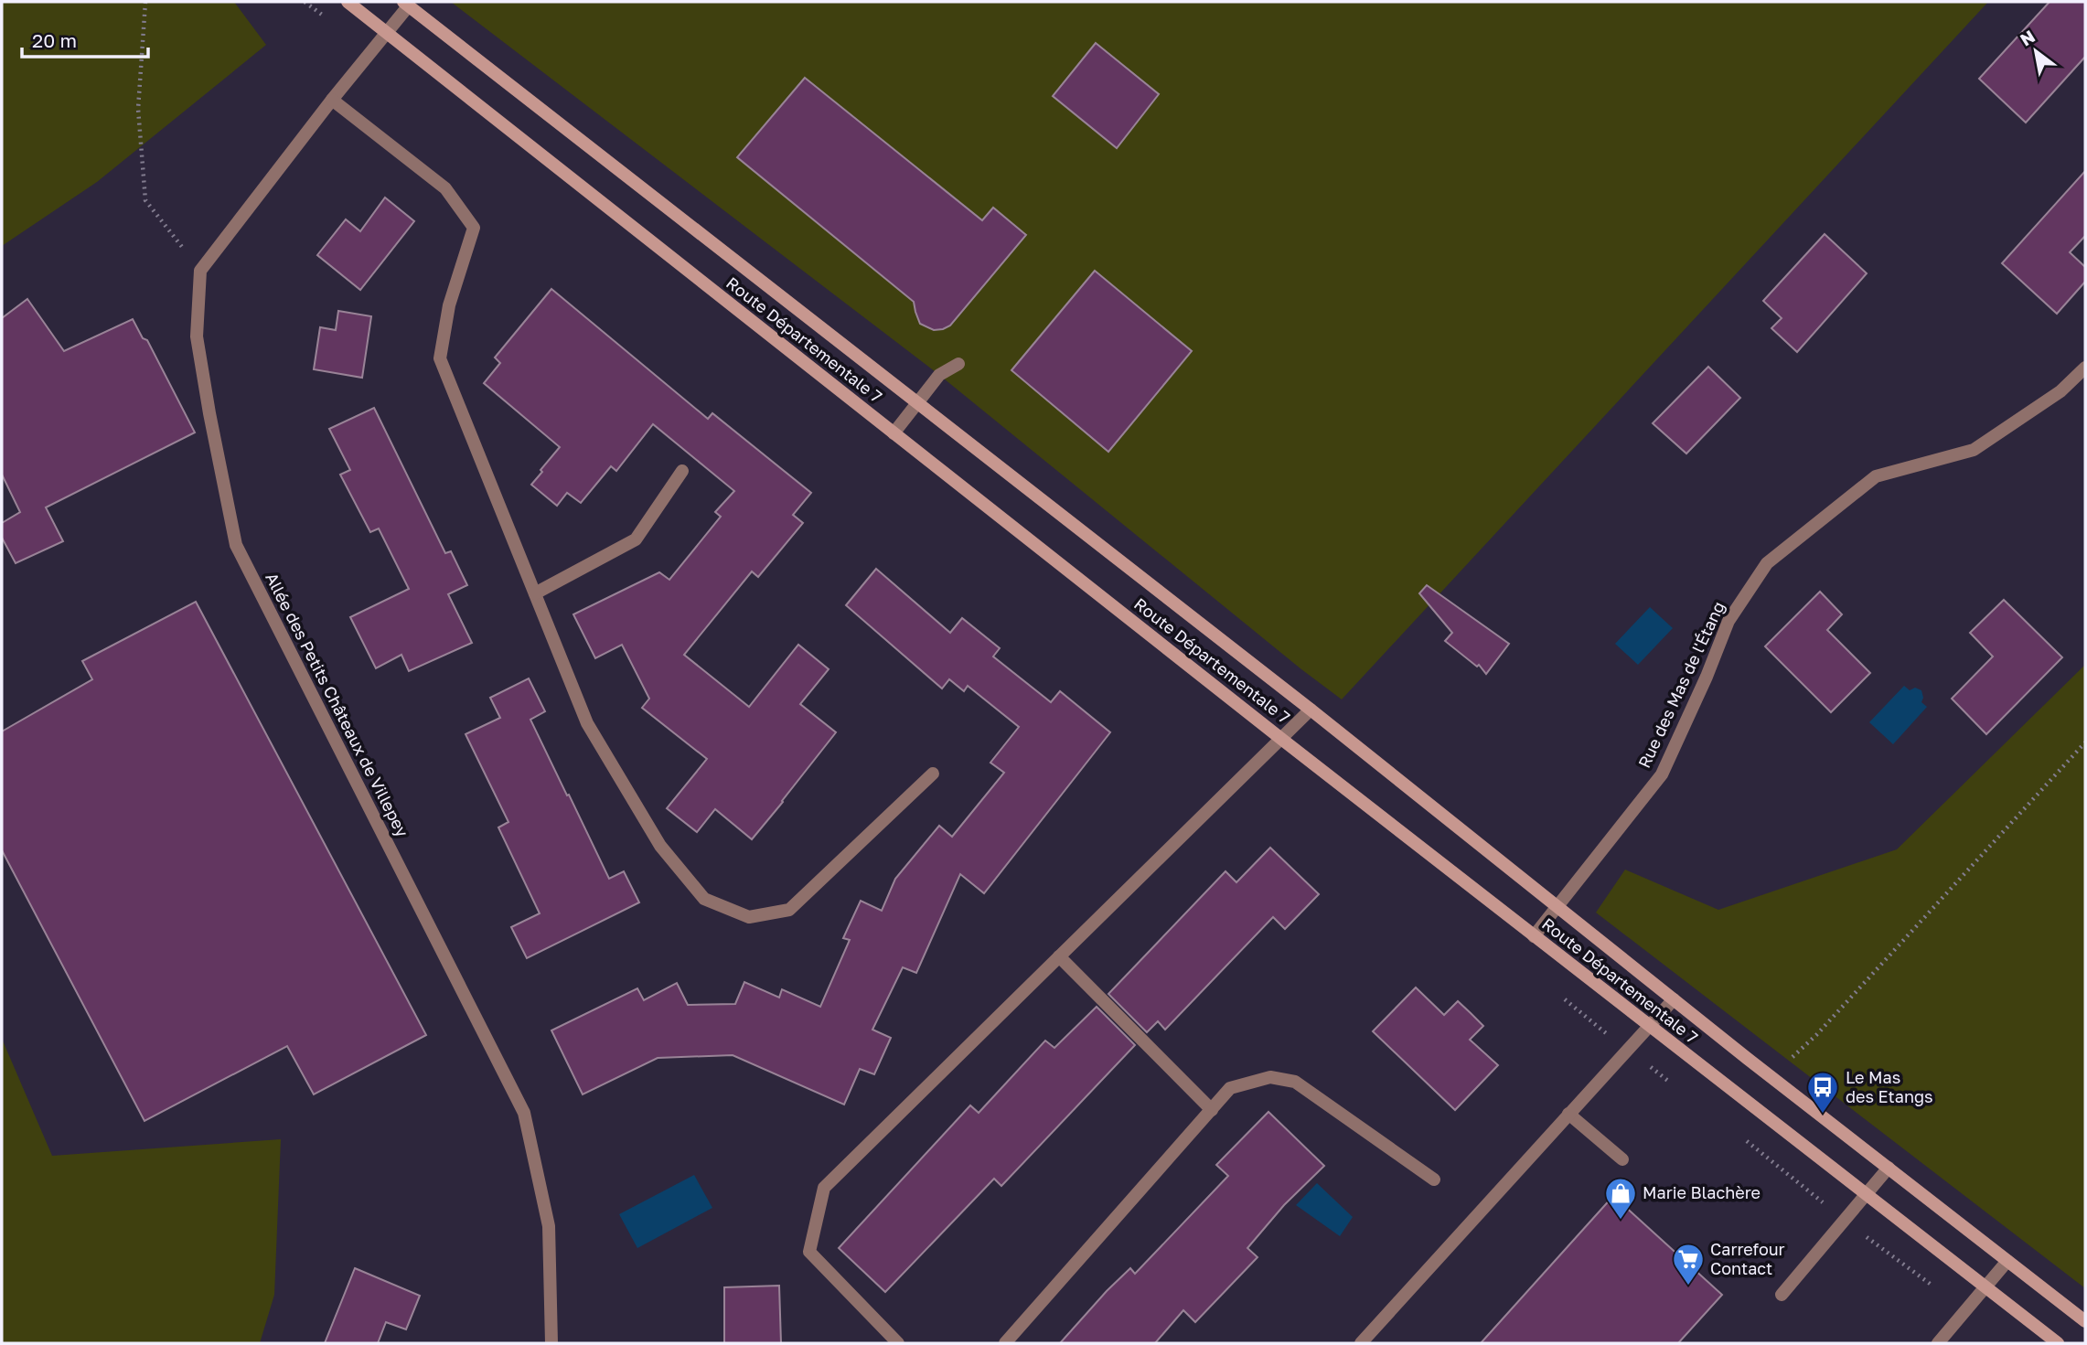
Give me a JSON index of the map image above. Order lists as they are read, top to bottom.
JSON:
{
  "streets": {
    "main road": ["Route Départementale 7"],
    "street": ["Rue des Mas de l'Étang", "Allée des Petits Châteaux de Villepey"]
  },
  "crossings": [
    ["Route Départementale 7", "Rue des Mas de l'Étang"]
  ],
  "places": {
    "bus stop": ["Le Mas des Etangs"],
    "shop": ["Marie Blachère"],
    "supermarket": ["Carrefour Contact"]
  },
  "scale_bar": "20 m",
  "north": "top left"
}
